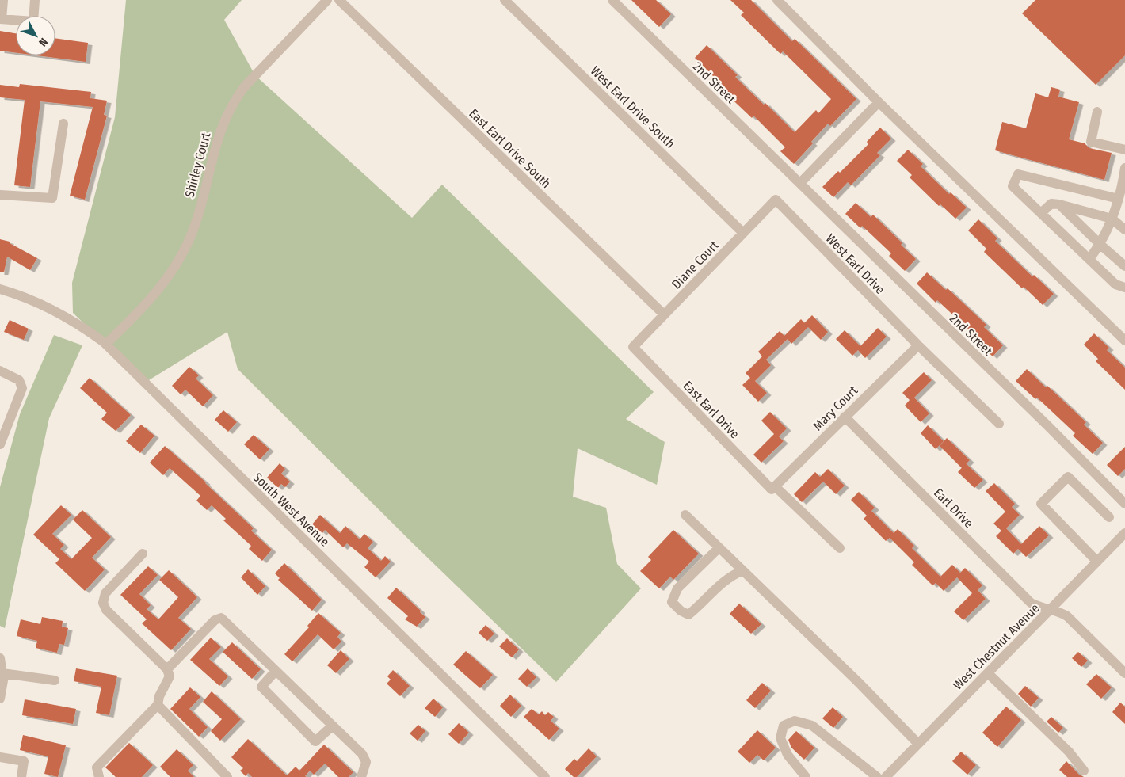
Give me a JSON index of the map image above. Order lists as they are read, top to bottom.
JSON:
{
  "streets": {
    "street": [
      "2nd Street",
      "West Earl Drive South",
      "East Earl Drive South",
      "Shirley Court",
      "West Earl Drive",
      "Diane Court",
      "Mary Court",
      "East Earl Drive",
      "Earl Drive",
      "South West Avenue",
      "West Chestnut Avenue"
    ]
  },
  "crossings": [
    ["West Earl Drive South", "Diane Court"],
    ["East Earl Drive South", "Diane Court"],
    ["Shirley Court", "South West Avenue"],
    ["West Earl Drive", "Diane Court"],
    ["West Earl Drive", "Mary Court"],
    ["Diane Court", "East Earl Drive"],
    ["Mary Court", "East Earl Drive"],
    ["Mary Court", "Earl Drive"],
    ["Earl Drive", "West Chestnut Avenue"]
  ],
  "north": "bottom right"
}
